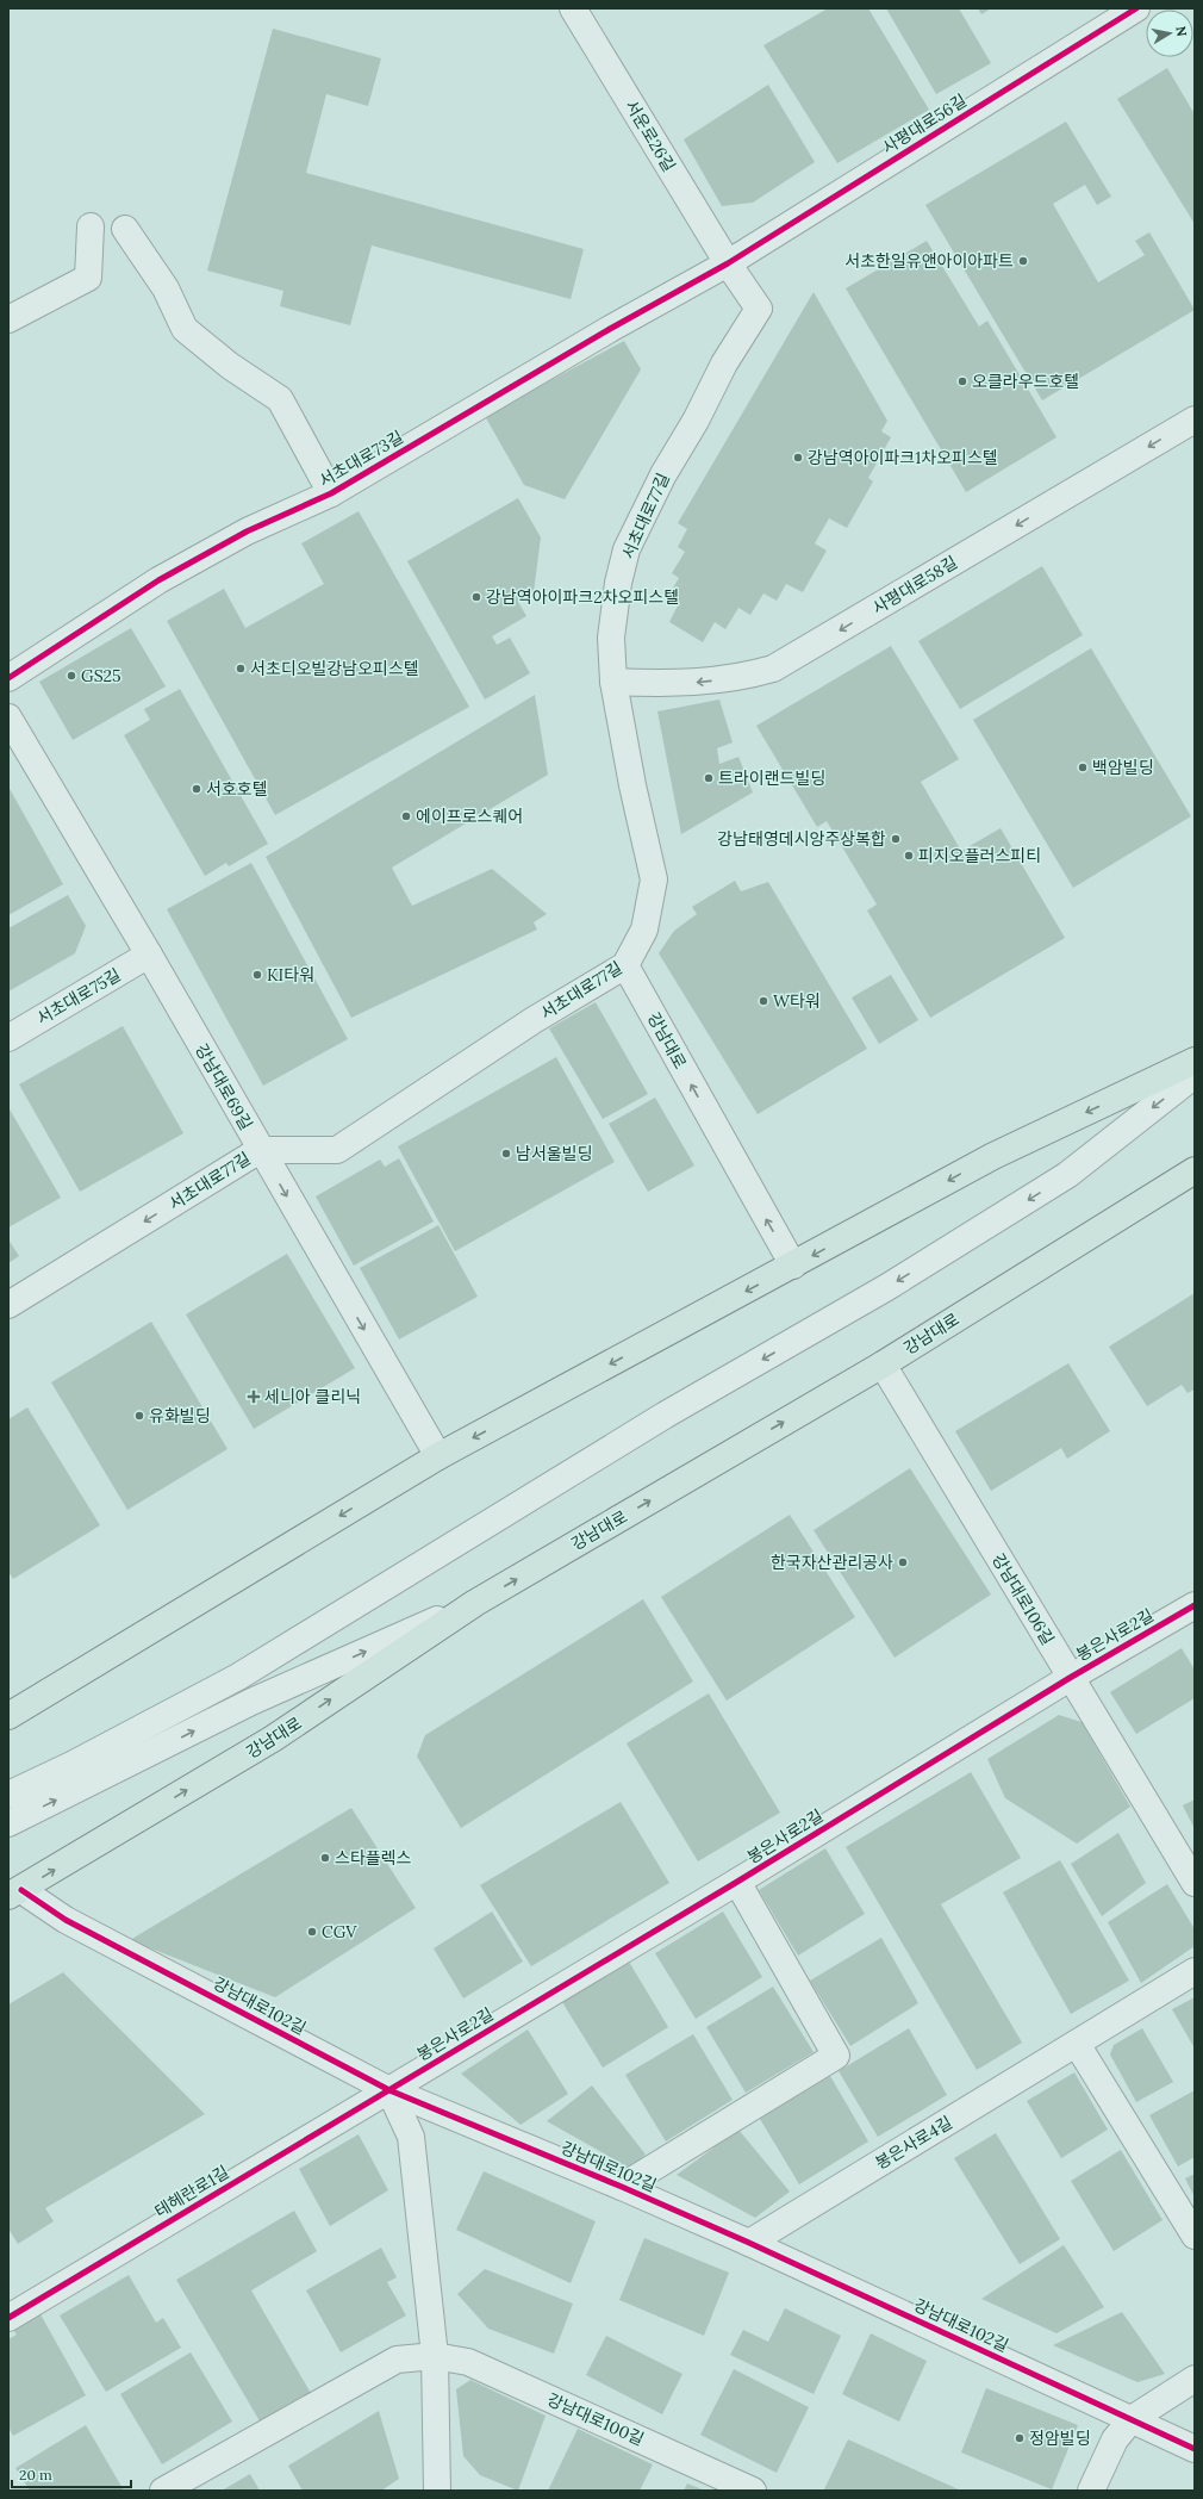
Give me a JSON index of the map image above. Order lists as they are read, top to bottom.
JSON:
{
  "streets": {
    "main road": ["강남대로"],
    "street": [
      "사평대로56길",
      "서운로26길",
      "서초대로73길",
      "서초대로77길",
      "사평대로58길",
      "서초대로75길",
      "강남대로69길",
      "강남대로106길",
      "봉은사로2길",
      "강남대로102길",
      "봉은사로4길",
      "테헤란로1길",
      "강남대로100길"
    ]
  },
  "crossings": [
    ["사평대로56길", "서운로26길"],
    ["사평대로56길", "서초대로73길"],
    ["사평대로56길", "서초대로77길"],
    ["서운로26길", "서초대로73길"],
    ["서운로26길", "서초대로77길"],
    ["서초대로73길", "서초대로77길"],
    ["서초대로77길", "사평대로58길"],
    ["서초대로77길", "강남대로"],
    ["서초대로77길", "강남대로69길"],
    ["서초대로75길", "강남대로69길"],
    ["강남대로", "강남대로106길"],
    ["강남대로", "강남대로102길"],
    ["강남대로106길", "봉은사로2길"],
    ["봉은사로2길", "강남대로102길"],
    ["봉은사로2길", "테헤란로1길"],
    ["강남대로102길", "봉은사로4길"],
    ["강남대로102길", "테헤란로1길"]
  ],
  "one_way": ["사평대로58길", "강남대로69길"],
  "places": {
    "other": [
      "서초한일유앤아이아파트",
      "오클라우드호텔",
      "강남역아이파크1차오피스텔",
      "강남역아이파크2차오피스텔",
      "서초디오빌강남오피스텔",
      "GS25",
      "백암빌딩",
      "트라이랜드빌딩",
      "서호호텔",
      "에이프로스퀘어",
      "강남태영데시앙주상복합",
      "피지오플러스피티",
      "KI타워",
      "W타워",
      "남서울빌딩",
      "유화빌딩",
      "한국자산관리공사",
      "스타플렉스",
      "CGV",
      "정암빌딩"
    ],
    "health": ["세니아 클리닉"]
  },
  "scale_bar": "20 m",
  "north": "right"
}
